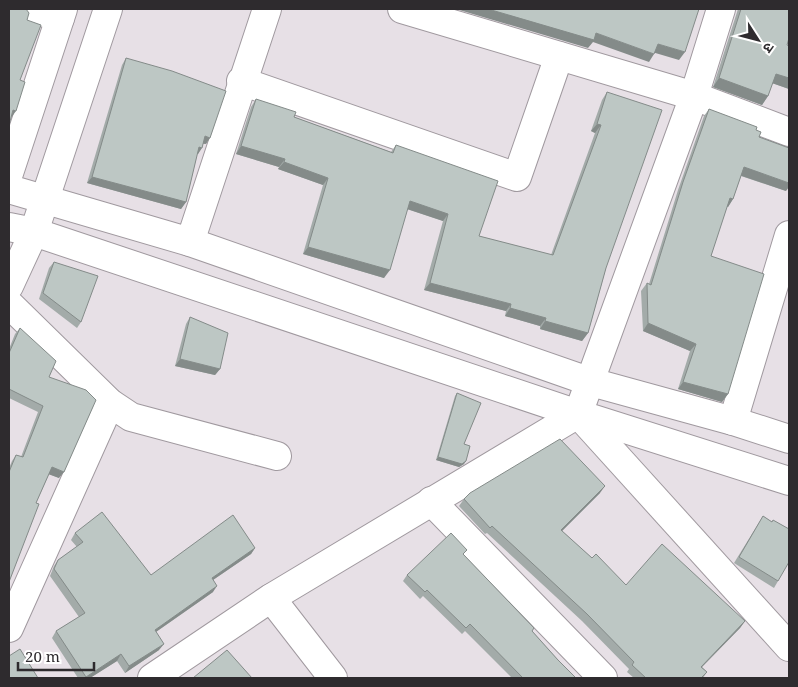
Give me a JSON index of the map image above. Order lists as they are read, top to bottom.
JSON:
{
  "scale_bar": "20 m",
  "north": "bottom right"
}
